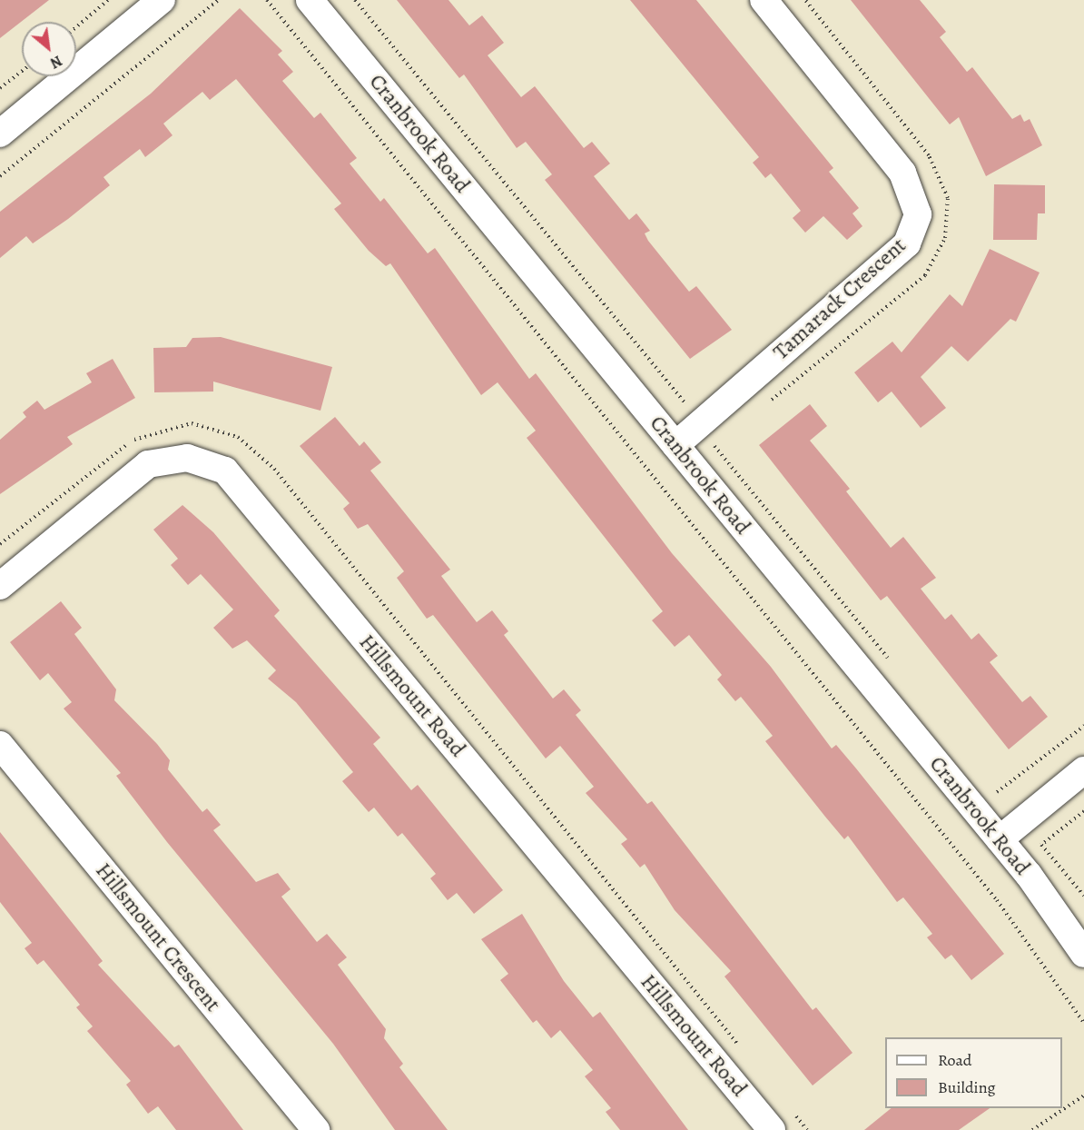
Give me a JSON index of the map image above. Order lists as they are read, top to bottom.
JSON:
{
  "streets": {
    "street": [
      "Cranbrook Road",
      "Tamarack Crescent",
      "Hillsmount Road",
      "Hillsmount Crescent"
    ]
  },
  "crossings": [
    ["Cranbrook Road", "Tamarack Crescent"]
  ],
  "legend": ["Road", "Building"],
  "north": "bottom right"
}
